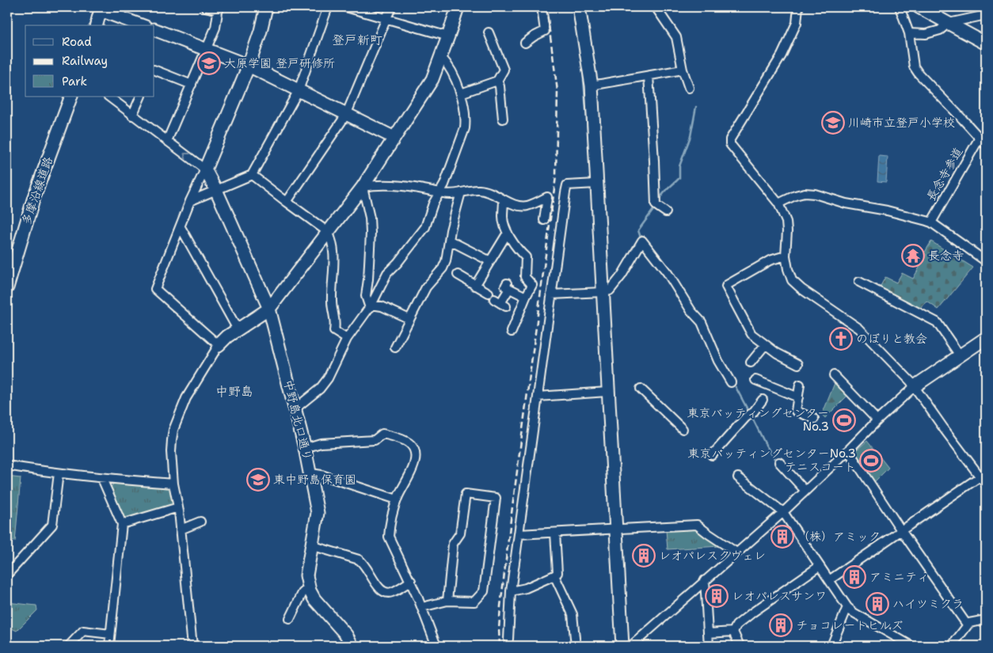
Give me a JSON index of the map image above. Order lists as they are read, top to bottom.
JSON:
{
  "streets": {
    "street": ["長念寺参道", "多摩沿線道路", "中野島北口通り"]
  },
  "districts": ["登戸新町", "中野島"],
  "places": {
    "school or university": ["大原学園 登戸研修所", "川崎市立登戸小学校", "東中野島保育園"],
    "temple": ["長念寺"],
    "church": ["のぼりと教会"],
    "sports": ["東京バッティングセンター No.3", "東京バッティングセンターNo.3 テニスコート"],
    "building": [
      "（株）アミック",
      "レオパレスクヴェレ",
      "アミニティ",
      "レオパレスサンワ",
      "ハイツミクラ",
      "チョコレートヒルズ"
    ]
  },
  "legend": ["Road", "Railway", "Park"]
}
